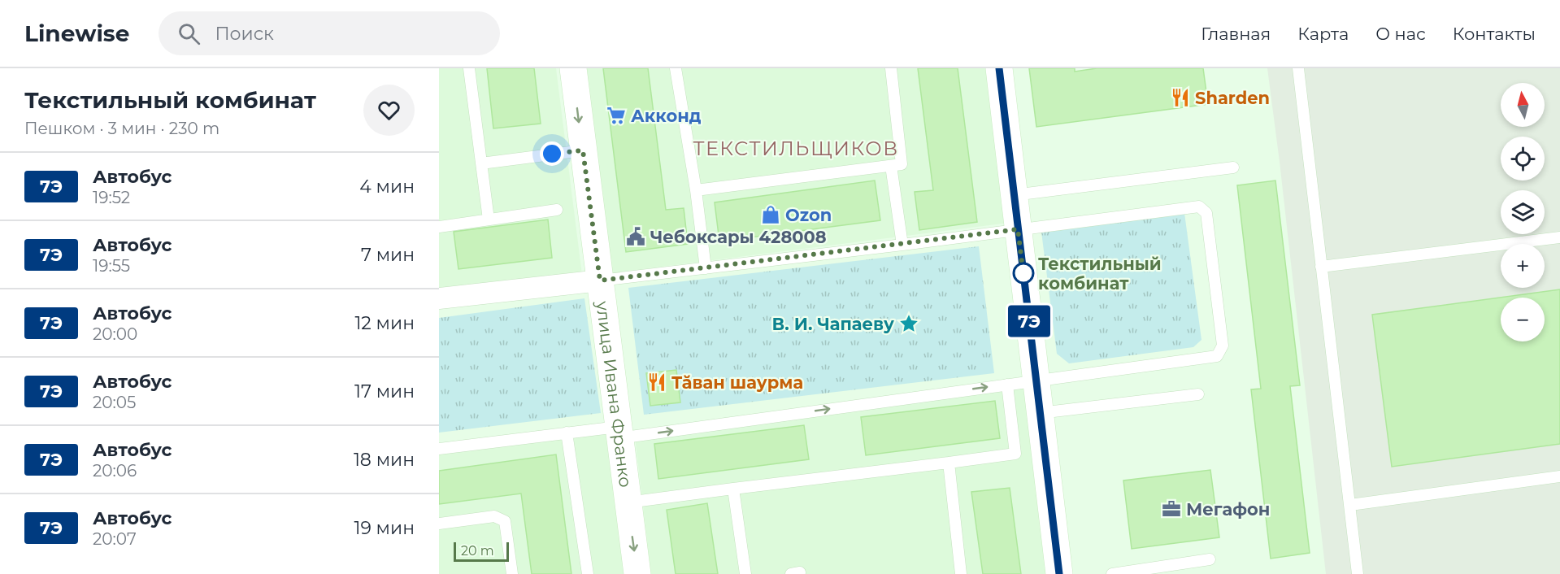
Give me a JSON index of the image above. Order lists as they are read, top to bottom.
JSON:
{
  "streets": {
    "street": ["улица Ивана Франко"]
  },
  "districts": ["ТЕКСТИЛЬЩИКОВ"],
  "places": {
    "restaurant": ["Sharden", "Тӑван шаурма"],
    "supermarket": ["Акконд"],
    "shop": ["Ozon"],
    "public building": ["Чебоксары 428008"],
    "other": ["Текстильный комбинат"],
    "place": ["В. И. Чапаеву"],
    "office": ["Мегафон"]
  },
  "lines": ["bus line 7Э"],
  "scale_bar": "20 m",
  "north": "top",
  "page": {
    "header": "Linewise",
    "search": "Поиск",
    "nav": [
      "Главная",
      "Карта",
      "О нас",
      "Контакты"
    ],
    "heading": ["Текстильный комбинат", "Пешком · 3 мин · 230 m"],
    "on_map": "7Э",
    "map_buttons": ["+", "−"],
    "list": [
      {
        "mark": "7Э",
        "name": "Автобус",
        "note": "19:52",
        "value": "4 мин"
      },
      {
        "mark": "7Э",
        "name": "Автобус",
        "note": "19:55",
        "value": "7 мин"
      },
      {
        "mark": "7Э",
        "name": "Автобус",
        "note": "20:00",
        "value": "12 мин"
      },
      {
        "mark": "7Э",
        "name": "Автобус",
        "note": "20:05",
        "value": "17 мин"
      },
      {
        "mark": "7Э",
        "name": "Автобус",
        "note": "20:06",
        "value": "18 мин"
      },
      {
        "mark": "7Э",
        "name": "Автобус",
        "note": "20:07",
        "value": "19 мин"
      }
    ],
    "scale": "20 m"
  }
}
